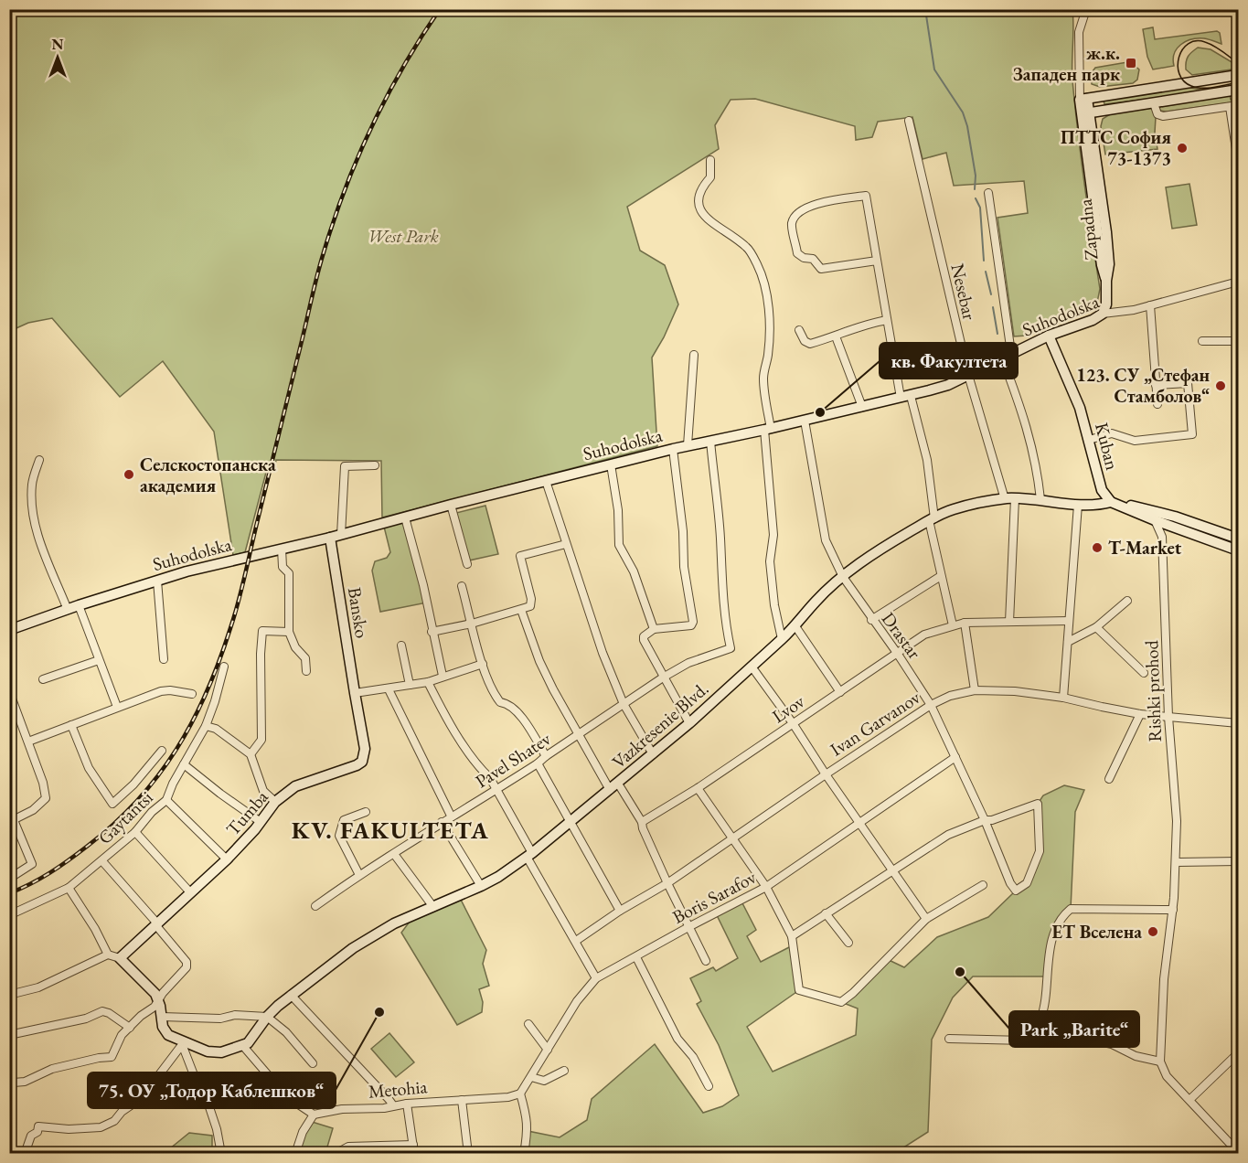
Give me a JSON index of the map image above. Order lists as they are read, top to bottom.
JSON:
{
  "streets": {
    "street": [
      "Zapadna",
      "Nesebar",
      "Suhodolska",
      "Kuban",
      "Bansko",
      "Drastar",
      "Rishki prohod",
      "Lvov",
      "Ivan Garvanov",
      "Vazkresenie Blvd.",
      "Pavel Shatev",
      "Tumba",
      "Gaytantsi",
      "Boris Sarafov",
      "Metohia"
    ]
  },
  "crossings": [
    ["Zapadna", "Suhodolska"],
    ["Nesebar", "Suhodolska"],
    ["Nesebar", "Lvov"],
    ["Nesebar", "Vazkresenie Blvd."],
    ["Suhodolska", "Kuban"],
    ["Suhodolska", "Bansko"],
    ["Suhodolska", "Drastar"],
    ["Suhodolska", "Pavel Shatev"],
    ["Kuban", "Vazkresenie Blvd."],
    ["Bansko", "Tumba"],
    ["Drastar", "Lvov"],
    ["Drastar", "Ivan Garvanov"],
    ["Drastar", "Vazkresenie Blvd."],
    ["Drastar", "Boris Sarafov"],
    ["Rishki prohod", "Ivan Garvanov"],
    ["Rishki prohod", "Vazkresenie Blvd."],
    ["Boris Sarafov", "Metohia"]
  ],
  "districts": ["KV. FAKULTETA"],
  "parks": ["West Park"],
  "places": {
    "transit": ["ж.к. Западен парк"],
    "other": [
      "ПТТС София 73-1373",
      "123. СУ „Стефан Стамболов“",
      "кв. Факултета",
      "Селскостопанска академия",
      "T-Market",
      "ЕТ Вселена",
      "Park „Barite“",
      "75. ОУ „Тодор Каблешков“"
    ]
  },
  "north": "top"
}
